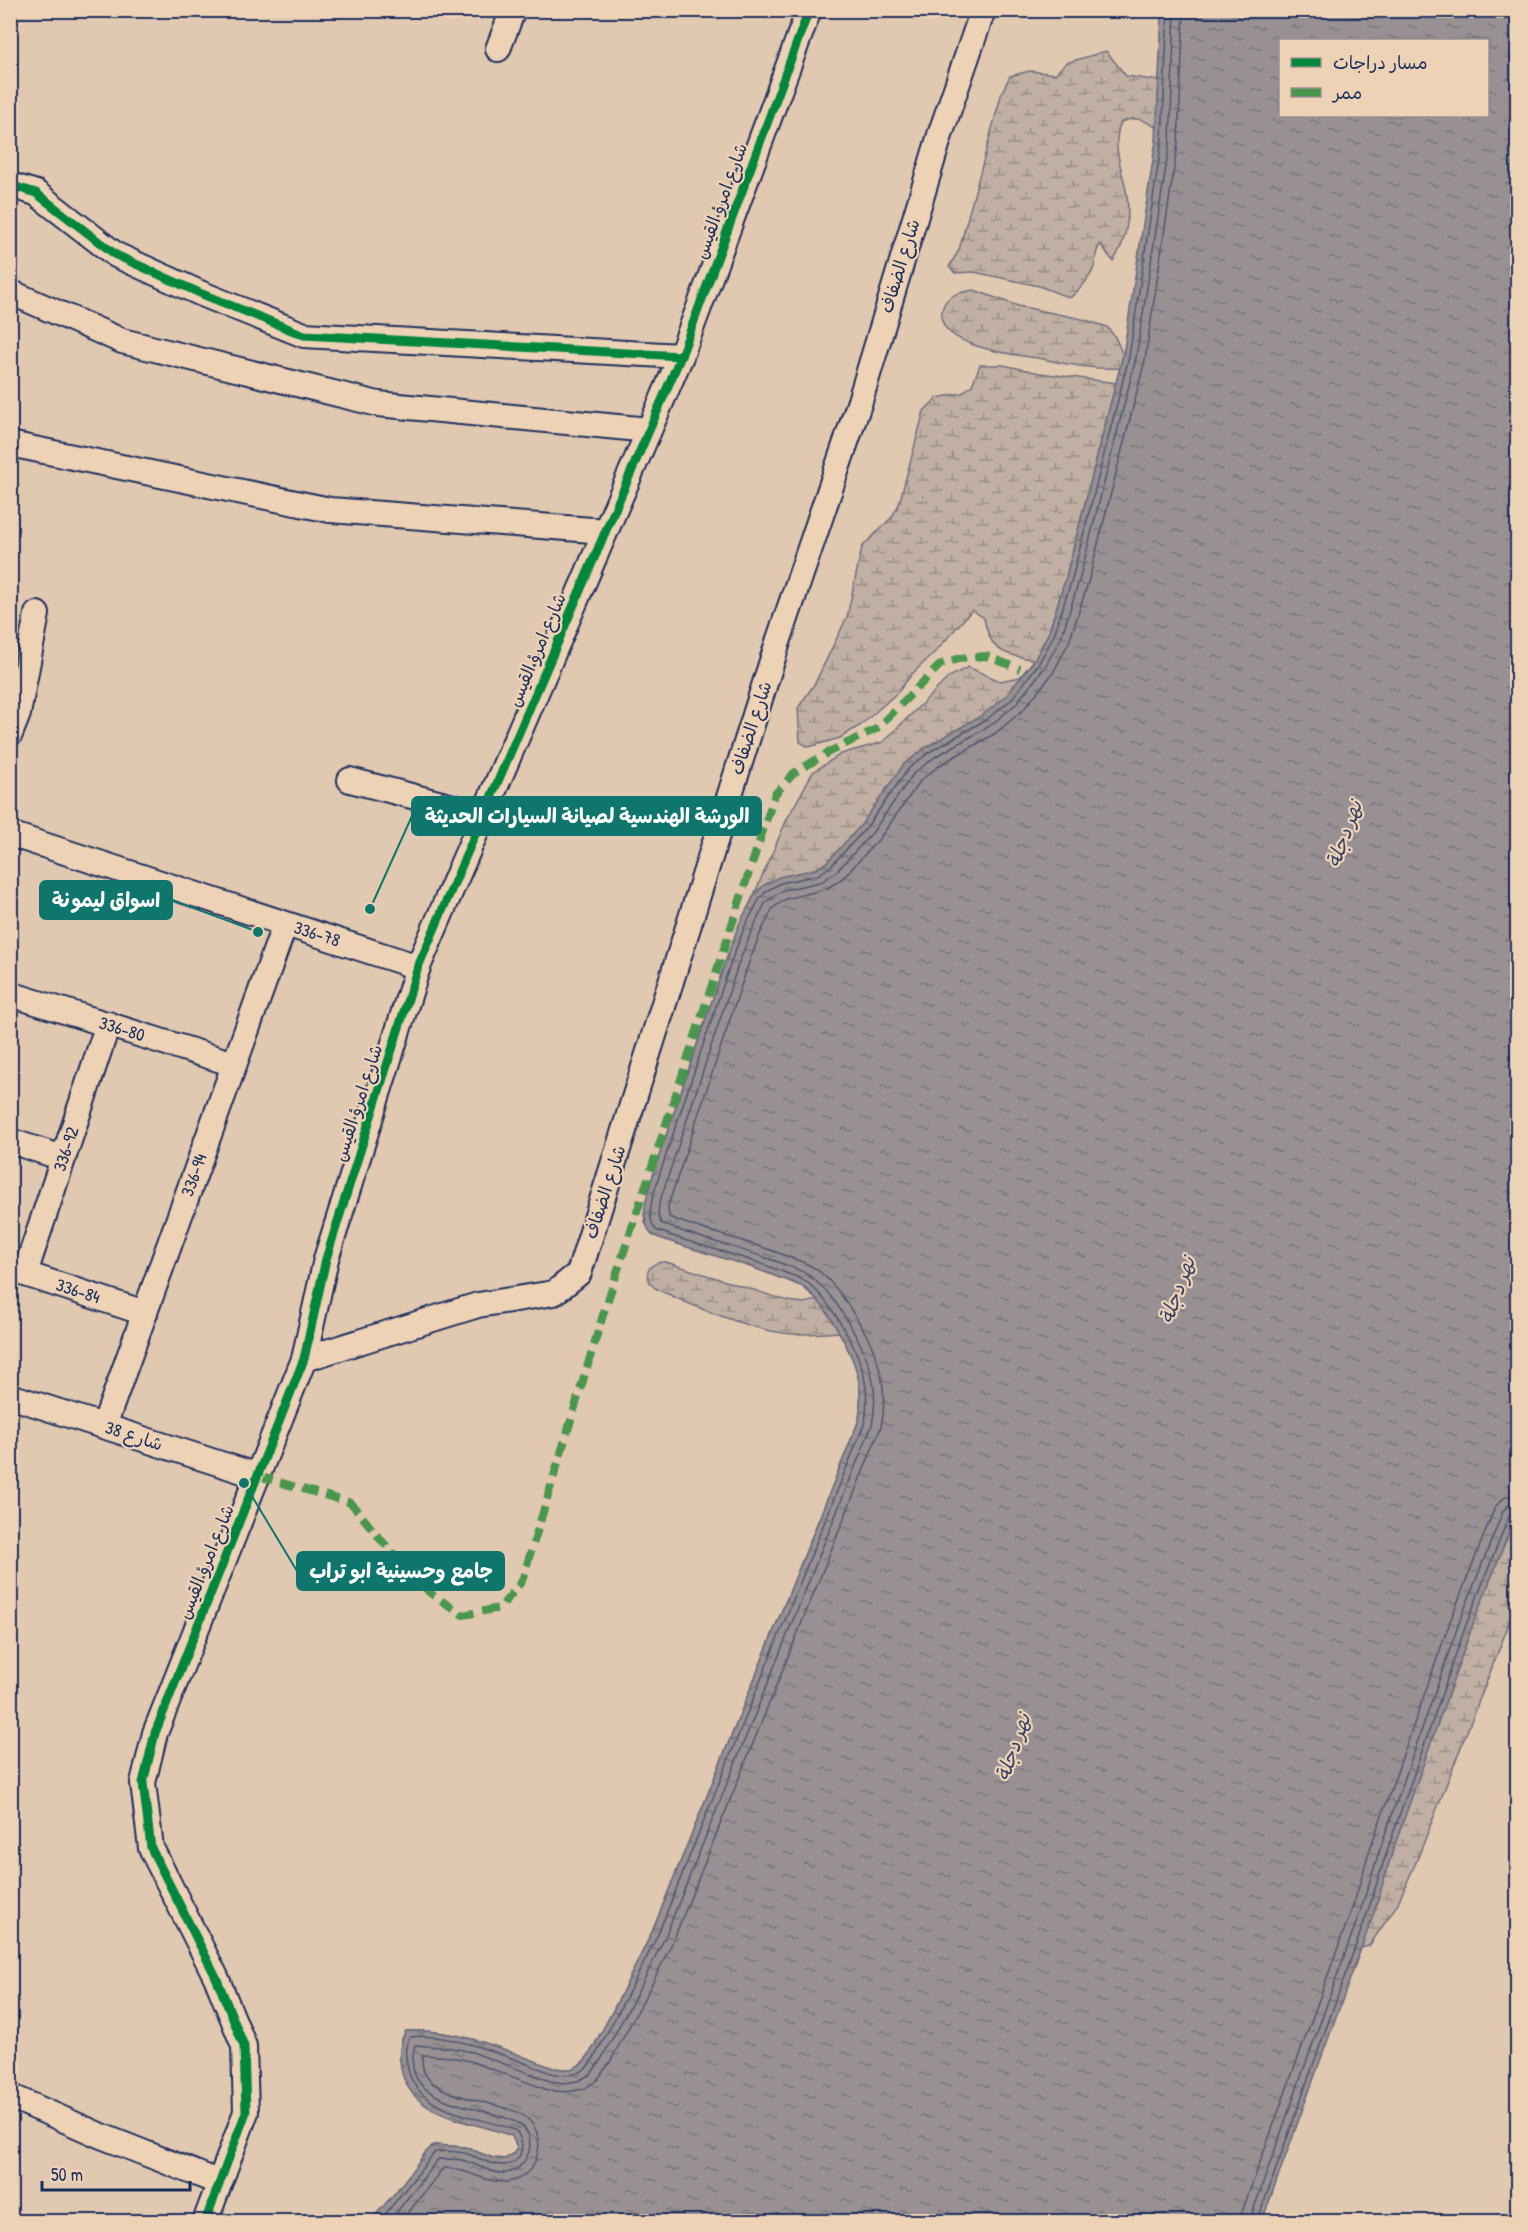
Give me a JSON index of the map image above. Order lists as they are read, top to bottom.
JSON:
{
  "streets": {
    "street": [
      "شارع امرؤ القيس",
      "شارع الضفاف",
      "336-78",
      "336-80",
      "336-92",
      "336-94",
      "336-84",
      "شارع 38"
    ]
  },
  "crossings": [
    ["شارع امرؤ القيس", "شارع الضفاف"],
    ["شارع امرؤ القيس", "336-78"],
    ["شارع امرؤ القيس", "شارع 38"],
    ["336-78", "336-94"],
    ["336-80", "336-92"],
    ["336-80", "336-94"],
    ["336-92", "336-84"],
    ["336-94", "336-84"],
    ["336-94", "شارع 38"]
  ],
  "water": ["نهر دجلة"],
  "places": ["الورشة الهندسية لصيانة السيارات الحديثة", "اسواق ليمونة", "جامع وحسينية ابو تراب"],
  "legend": ["مسار دراجات", "ممر"],
  "scale_bar": "50 m"
}
